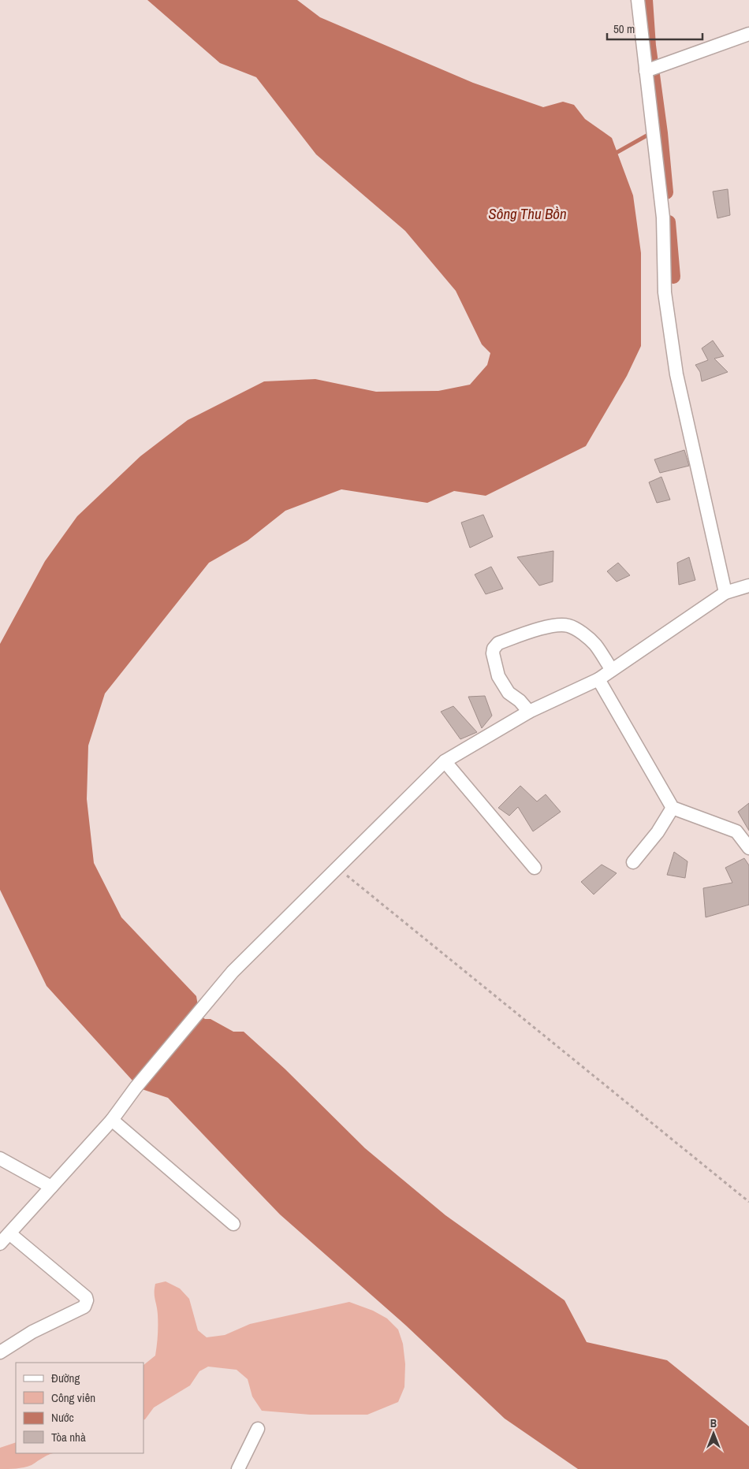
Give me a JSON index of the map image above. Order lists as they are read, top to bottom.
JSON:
{
  "water": ["Sông Thu Bồn"],
  "legend": [
    "Đường",
    "Công viên",
    "Nước",
    "Tòa nhà"
  ],
  "scale_bar": "50 m",
  "north": "top"
}
